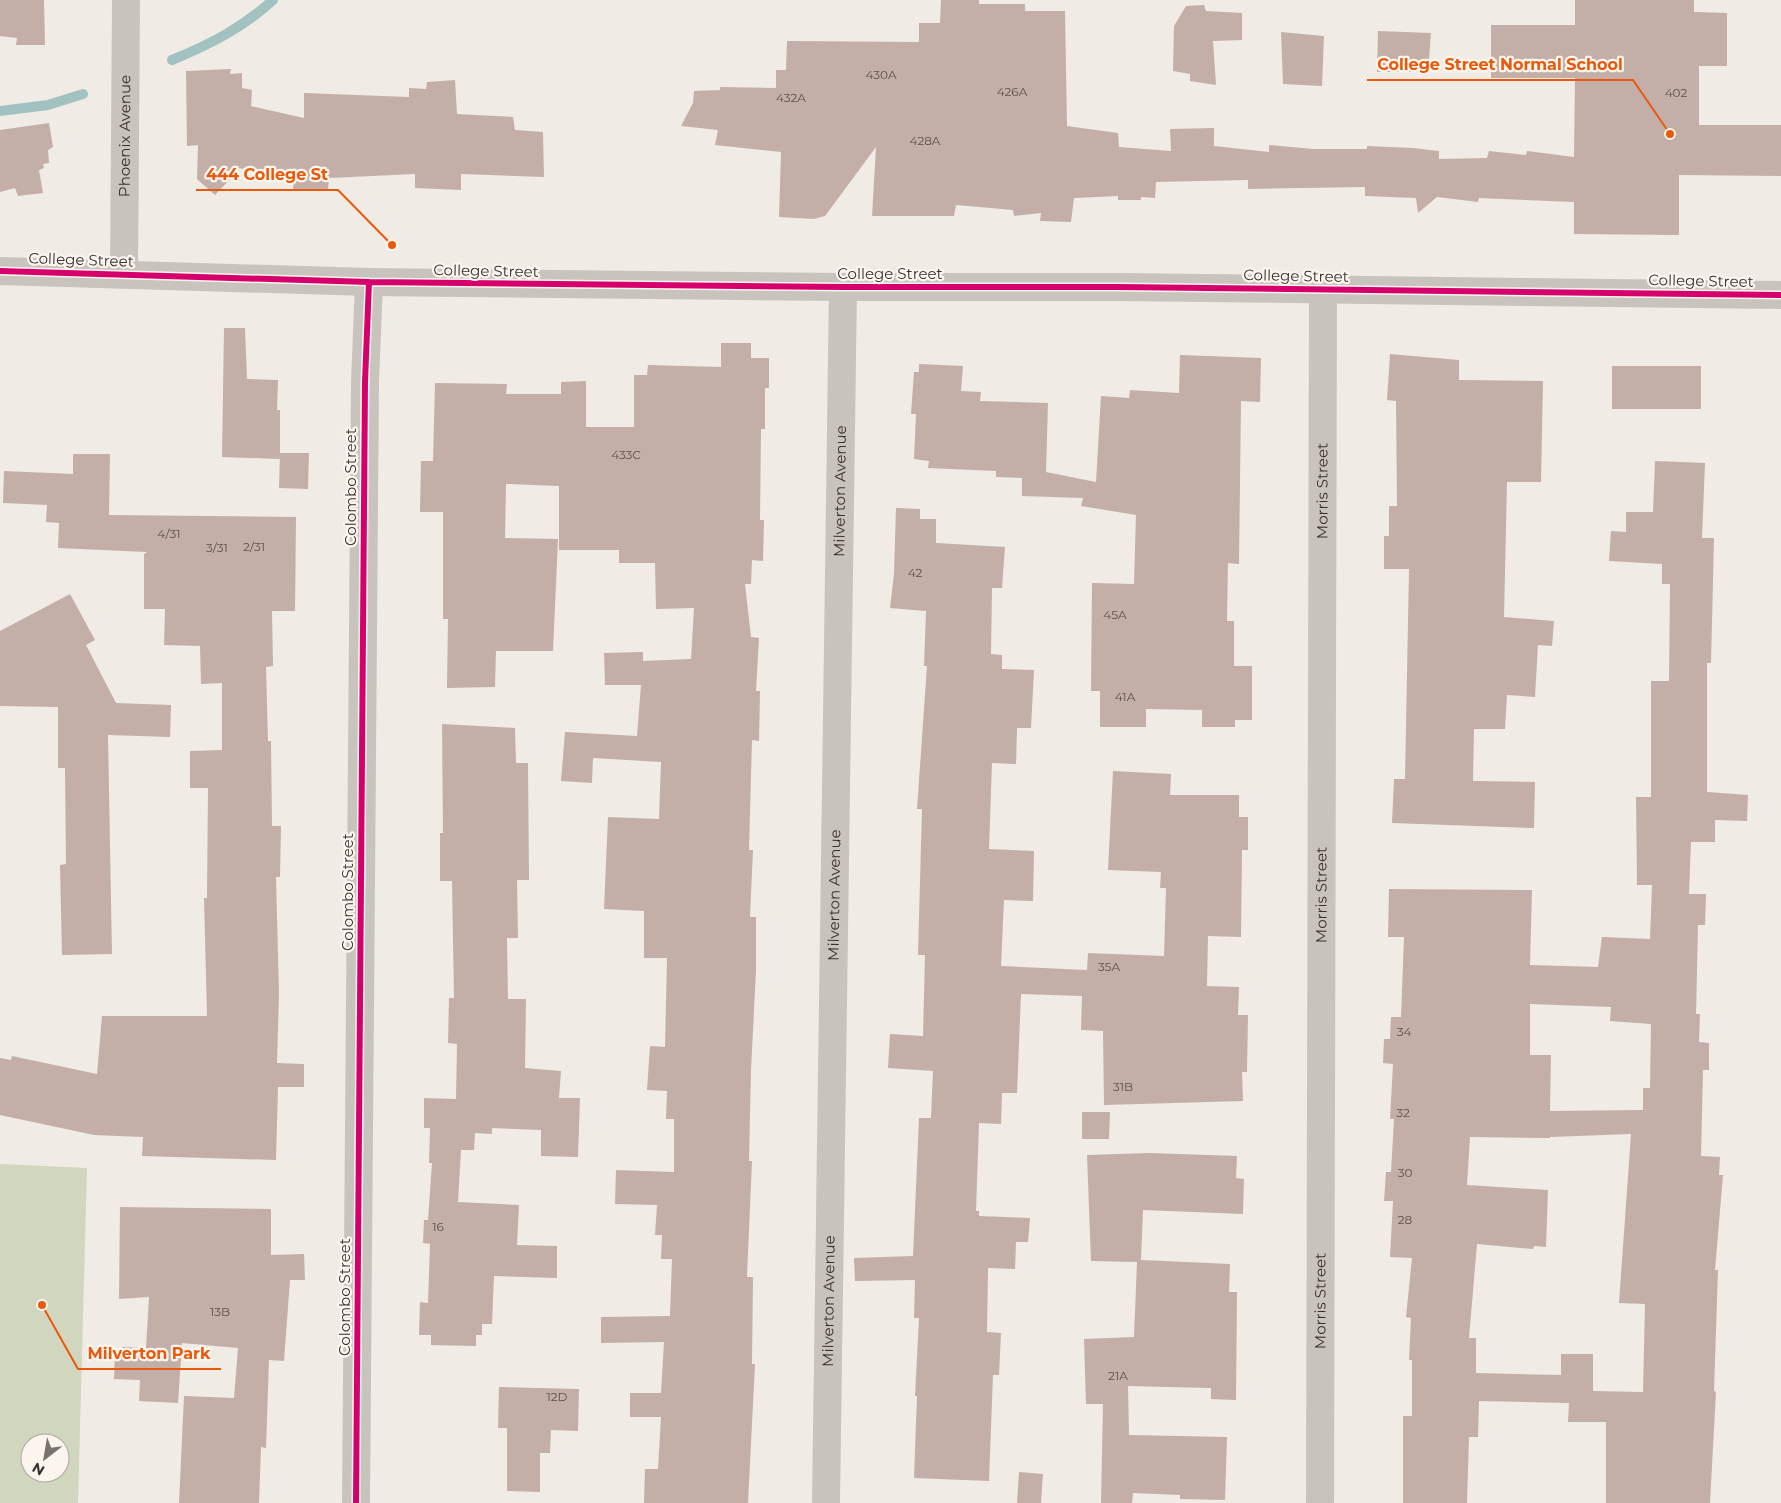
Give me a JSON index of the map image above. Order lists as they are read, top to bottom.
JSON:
{
  "streets": {
    "street": [
      "Phoenix Avenue",
      "College Street",
      "Colombo Street",
      "Milverton Avenue",
      "Morris Street"
    ]
  },
  "crossings": [
    ["Phoenix Avenue", "College Street"],
    ["College Street", "Colombo Street"],
    ["College Street", "Milverton Avenue"],
    ["College Street", "Morris Street"]
  ],
  "places": ["College Street Normal School", "444 College St", "Milverton Park"],
  "house_numbers": [
    "430A",
    "426A",
    "402",
    "432A",
    "428A",
    "433C",
    "4/31",
    "2/31",
    "3/31",
    "42",
    "45A",
    "41A",
    "35A",
    "34",
    "31B",
    "32",
    "30",
    "28",
    "16",
    "13B",
    "21A",
    "12D"
  ],
  "north": "bottom left"
}
